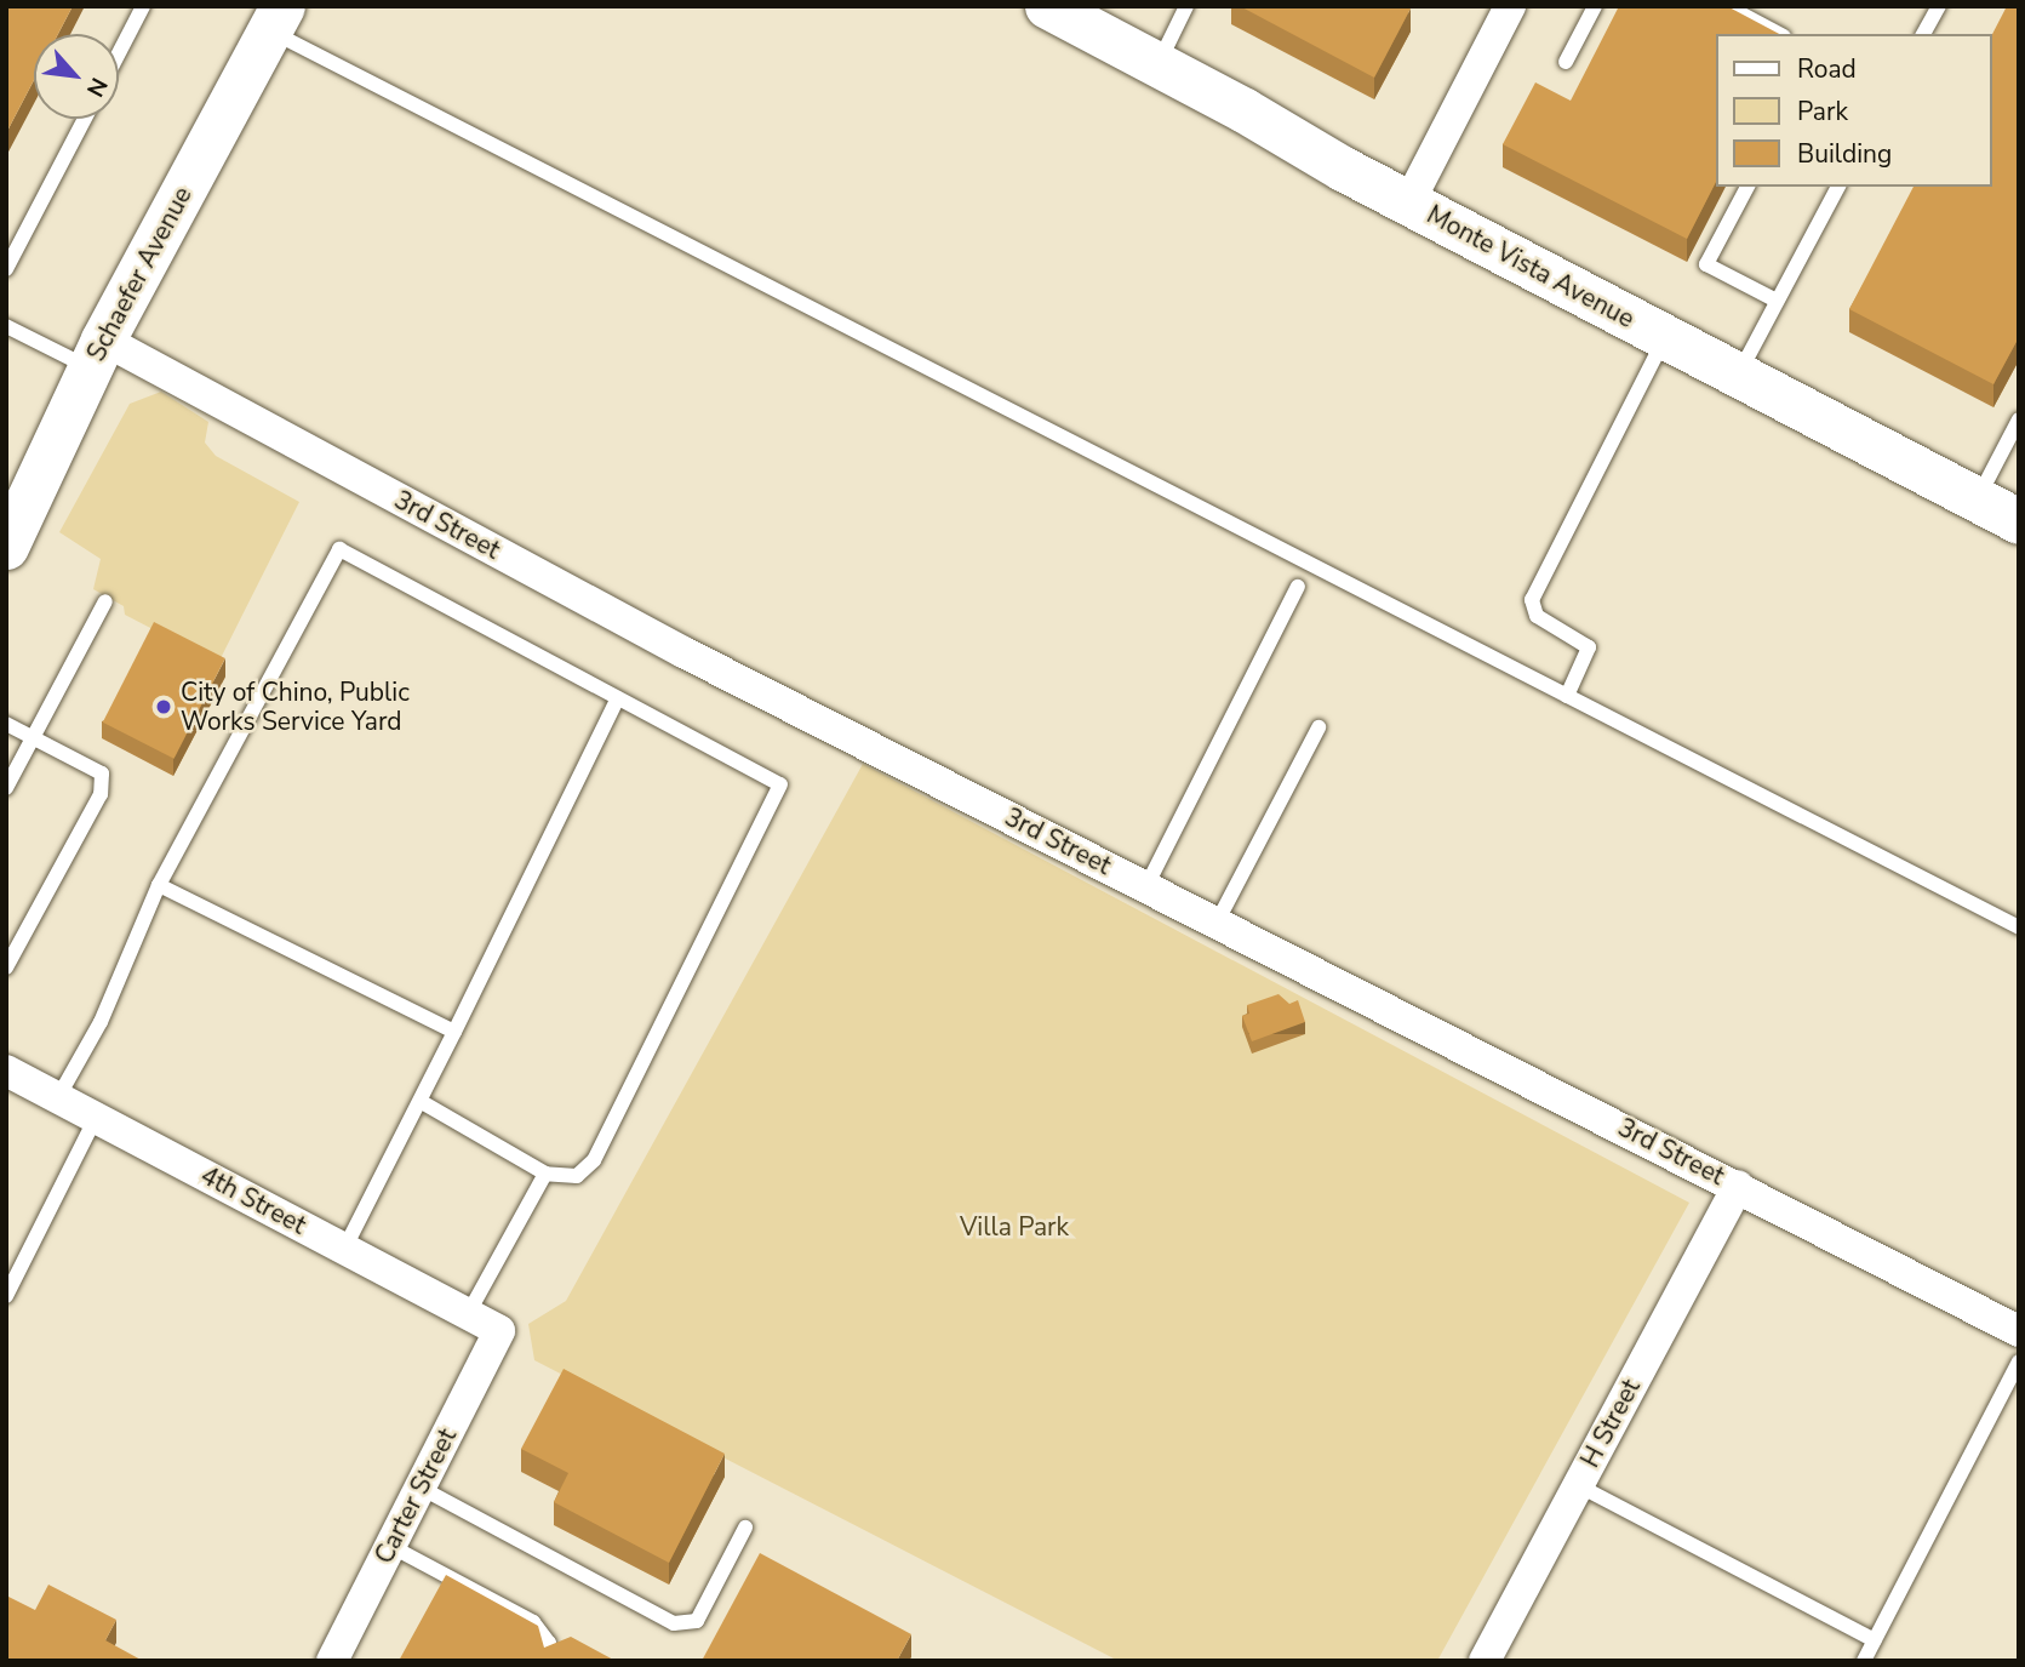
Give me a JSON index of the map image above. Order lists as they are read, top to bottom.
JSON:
{
  "streets": {
    "street": [
      "Monte Vista Avenue",
      "Schaefer Avenue",
      "3rd Street",
      "4th Street",
      "H Street",
      "Carter Street"
    ]
  },
  "crossings": [
    ["Schaefer Avenue", "3rd Street"],
    ["3rd Street", "H Street"],
    ["4th Street", "Carter Street"]
  ],
  "parks": ["Villa Park"],
  "places": ["City of Chino, Public Works Service Yard"],
  "legend": ["Road", "Park", "Building"],
  "north": "bottom right"
}
